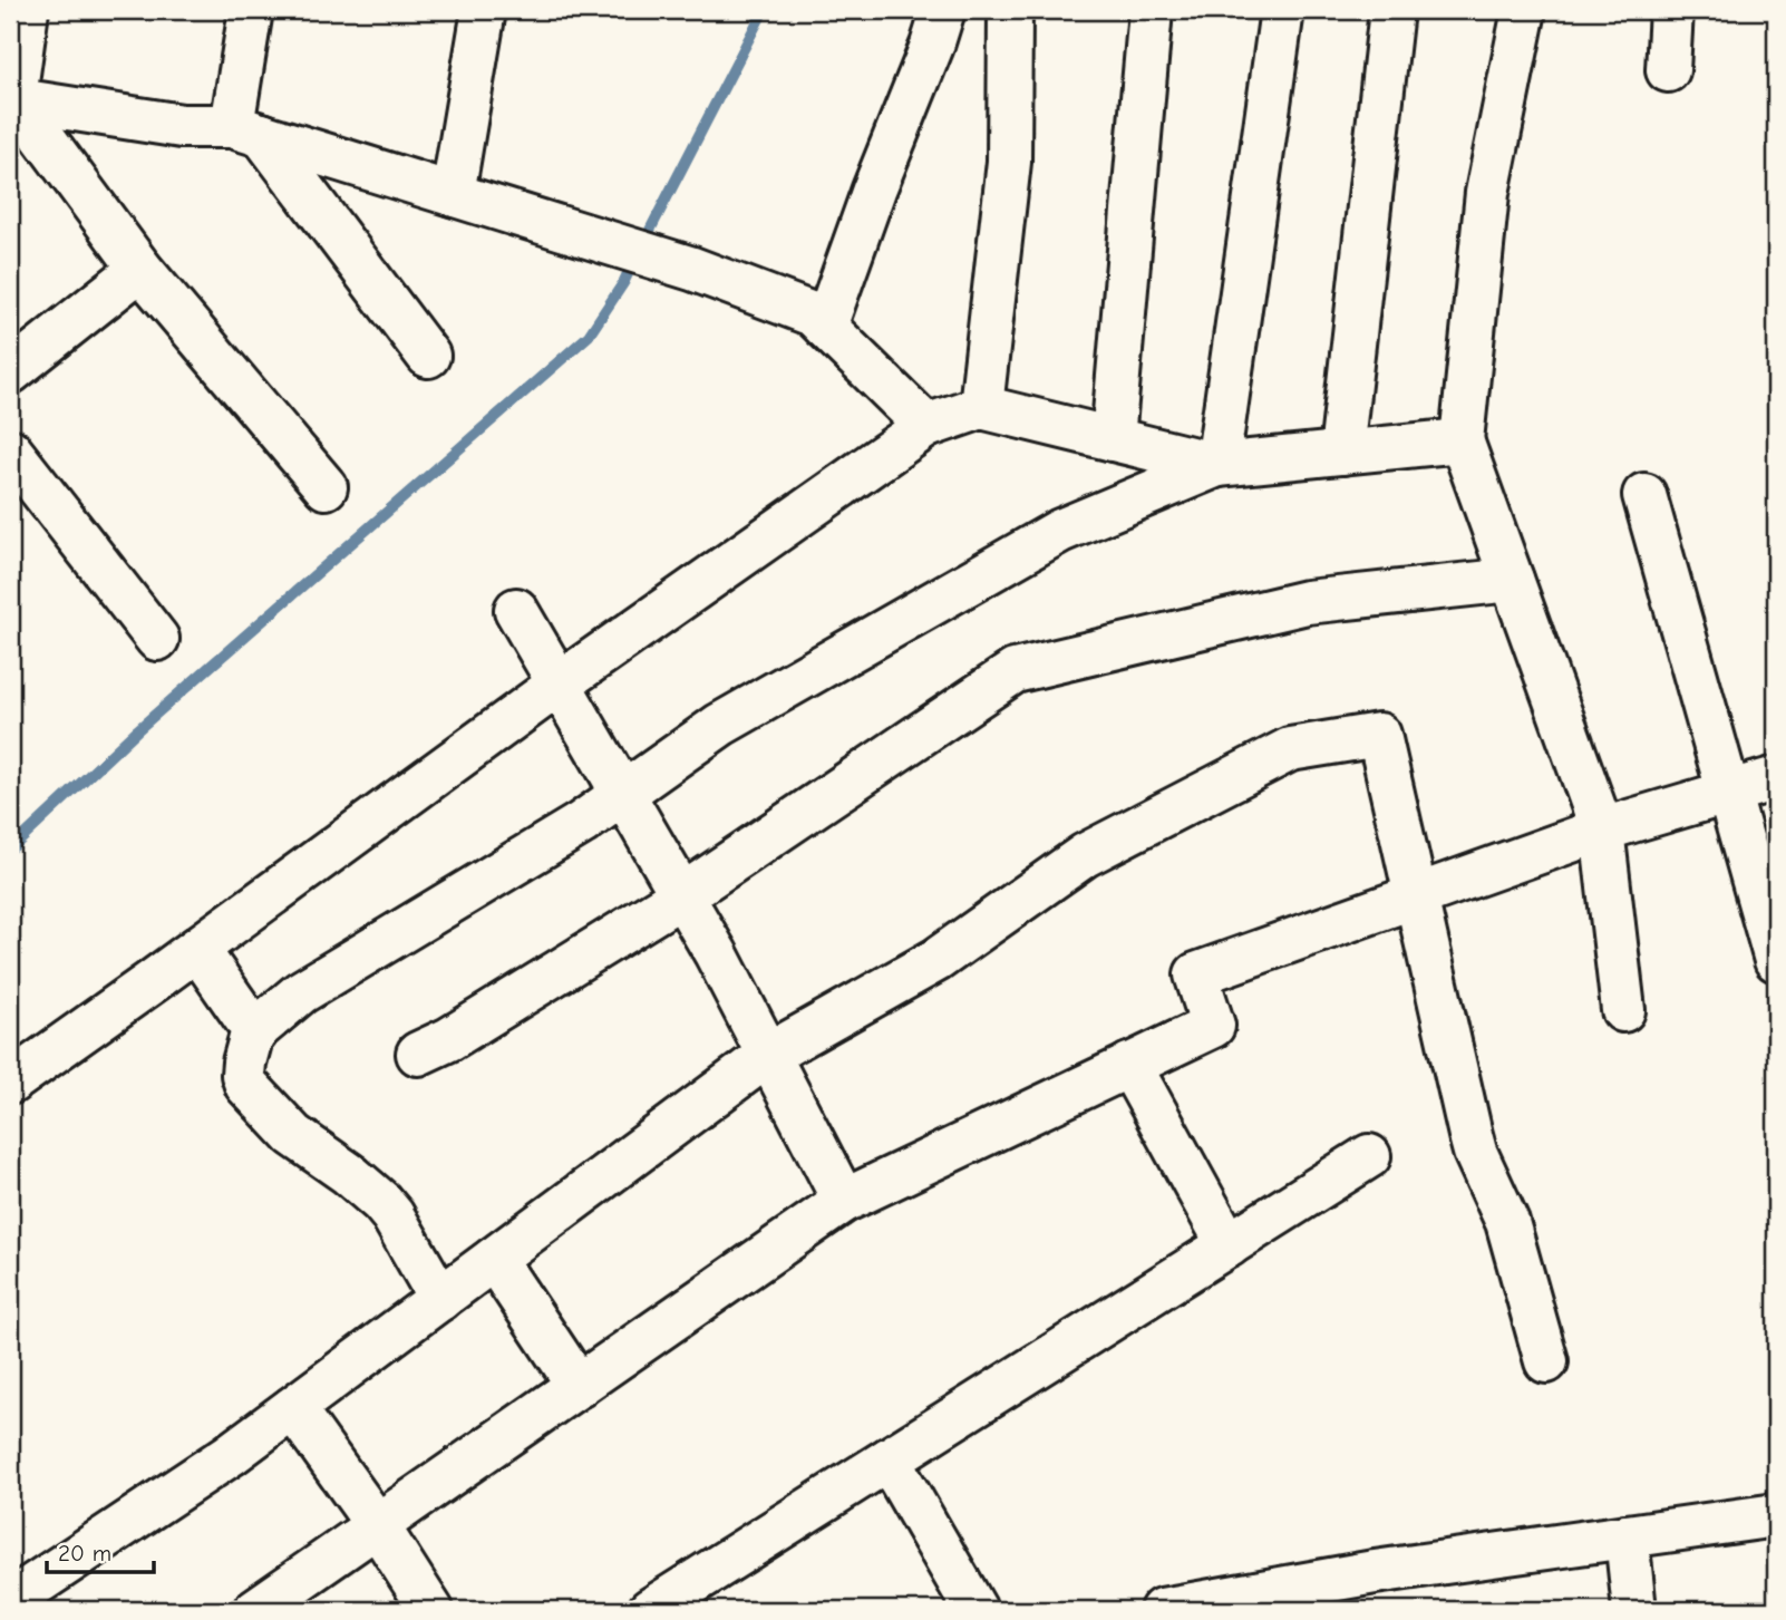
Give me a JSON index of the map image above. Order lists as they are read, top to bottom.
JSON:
{
  "scale_bar": "20 m"
}
